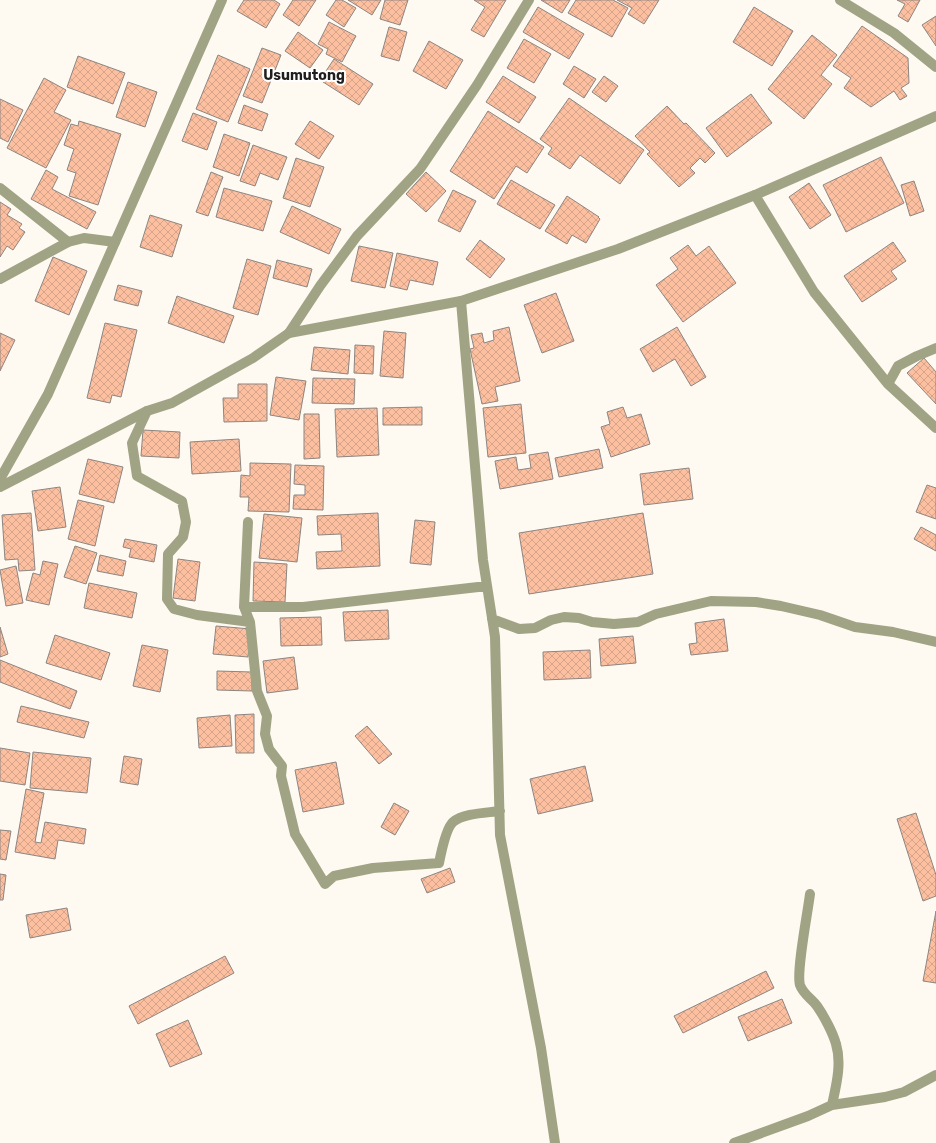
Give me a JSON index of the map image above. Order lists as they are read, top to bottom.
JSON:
{
  "districts": ["Usumutong"]
}
